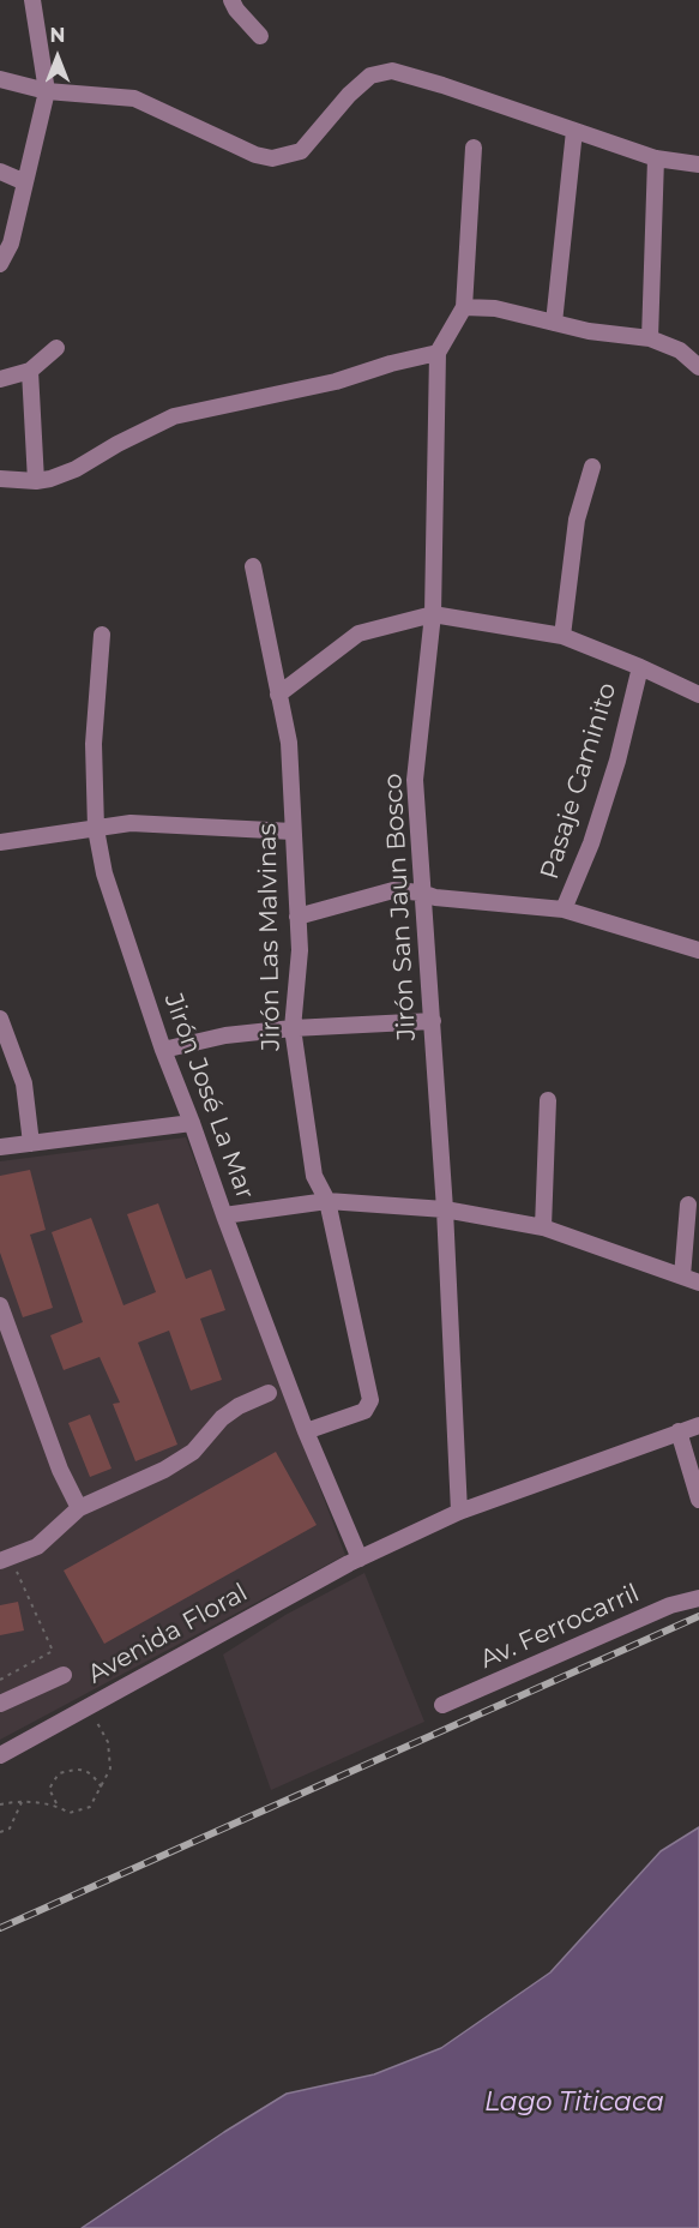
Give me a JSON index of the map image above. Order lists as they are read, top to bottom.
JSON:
{
  "streets": {
    "street": [
      "Pasaje Caminito",
      "Jirón San Jaun Bosco",
      "Jirón Las Malvinas",
      "Jirón José La Mar",
      "Av. Ferrocarril",
      "Avenida Floral"
    ]
  },
  "crossings": [
    ["Jirón San Jaun Bosco", "Avenida Floral"],
    ["Jirón Las Malvinas", "Jirón José La Mar"],
    ["Jirón José La Mar", "Avenida Floral"]
  ],
  "water": ["Lago Titicaca"],
  "north": "top"
}
